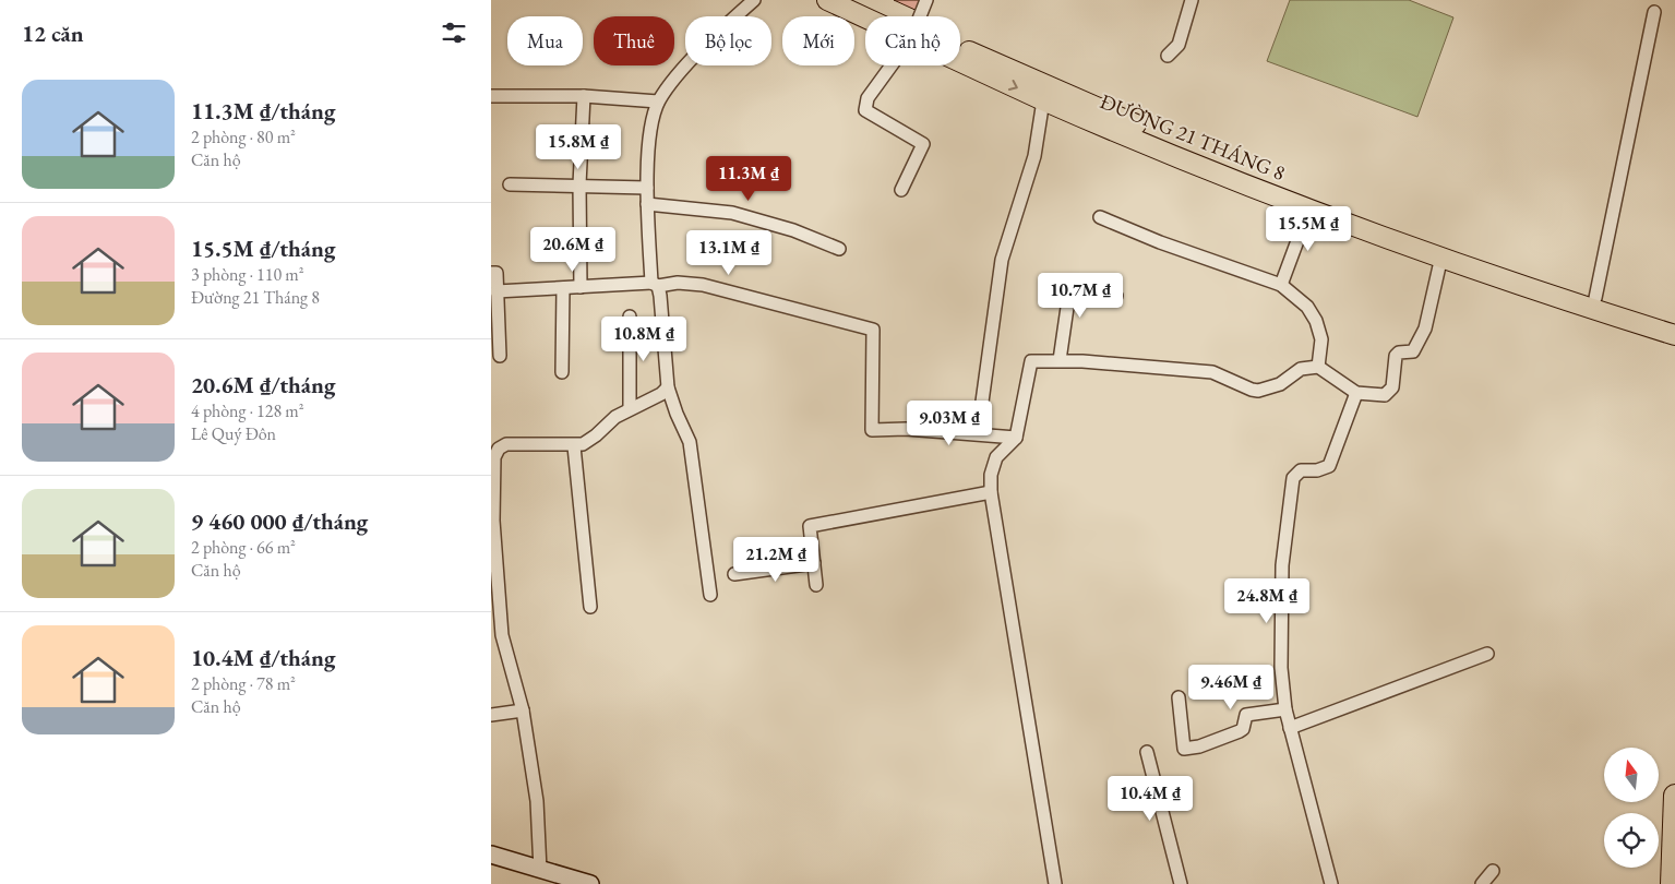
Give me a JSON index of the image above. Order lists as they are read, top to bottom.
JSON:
{
  "streets": {
    "main road": ["ĐƯỜNG 21 THÁNG 8"]
  },
  "north": "top",
  "page": {
    "heading": "12 căn",
    "chip": [
      "Mua",
      "Thuê",
      "Bộ lọc",
      "Mới",
      "Căn hộ"
    ],
    "list": [
      {
        "name": "11.3M ₫/tháng",
        "note": "2 phòng · 80 m² · Căn hộ"
      },
      {
        "name": "15.5M ₫/tháng",
        "note": "3 phòng · 110 m² · Đường 21 Tháng 8"
      },
      {
        "name": "20.6M ₫/tháng",
        "note": "4 phòng · 128 m² · Lê Quý Đôn"
      },
      {
        "name": "9 460 000 ₫/tháng",
        "note": "2 phòng · 66 m² · Căn hộ"
      },
      {
        "name": "10.4M ₫/tháng",
        "note": "2 phòng · 78 m² · Căn hộ"
      }
    ],
    "price": [
      "15.8M ₫",
      "11.3M ₫",
      "15.5M ₫",
      "20.6M ₫",
      "13.1M ₫",
      "10.7M ₫",
      "10.8M ₫",
      "9.03M ₫",
      "21.2M ₫",
      "24.8M ₫",
      "9.46M ₫",
      "10.4M ₫"
    ]
  }
}
